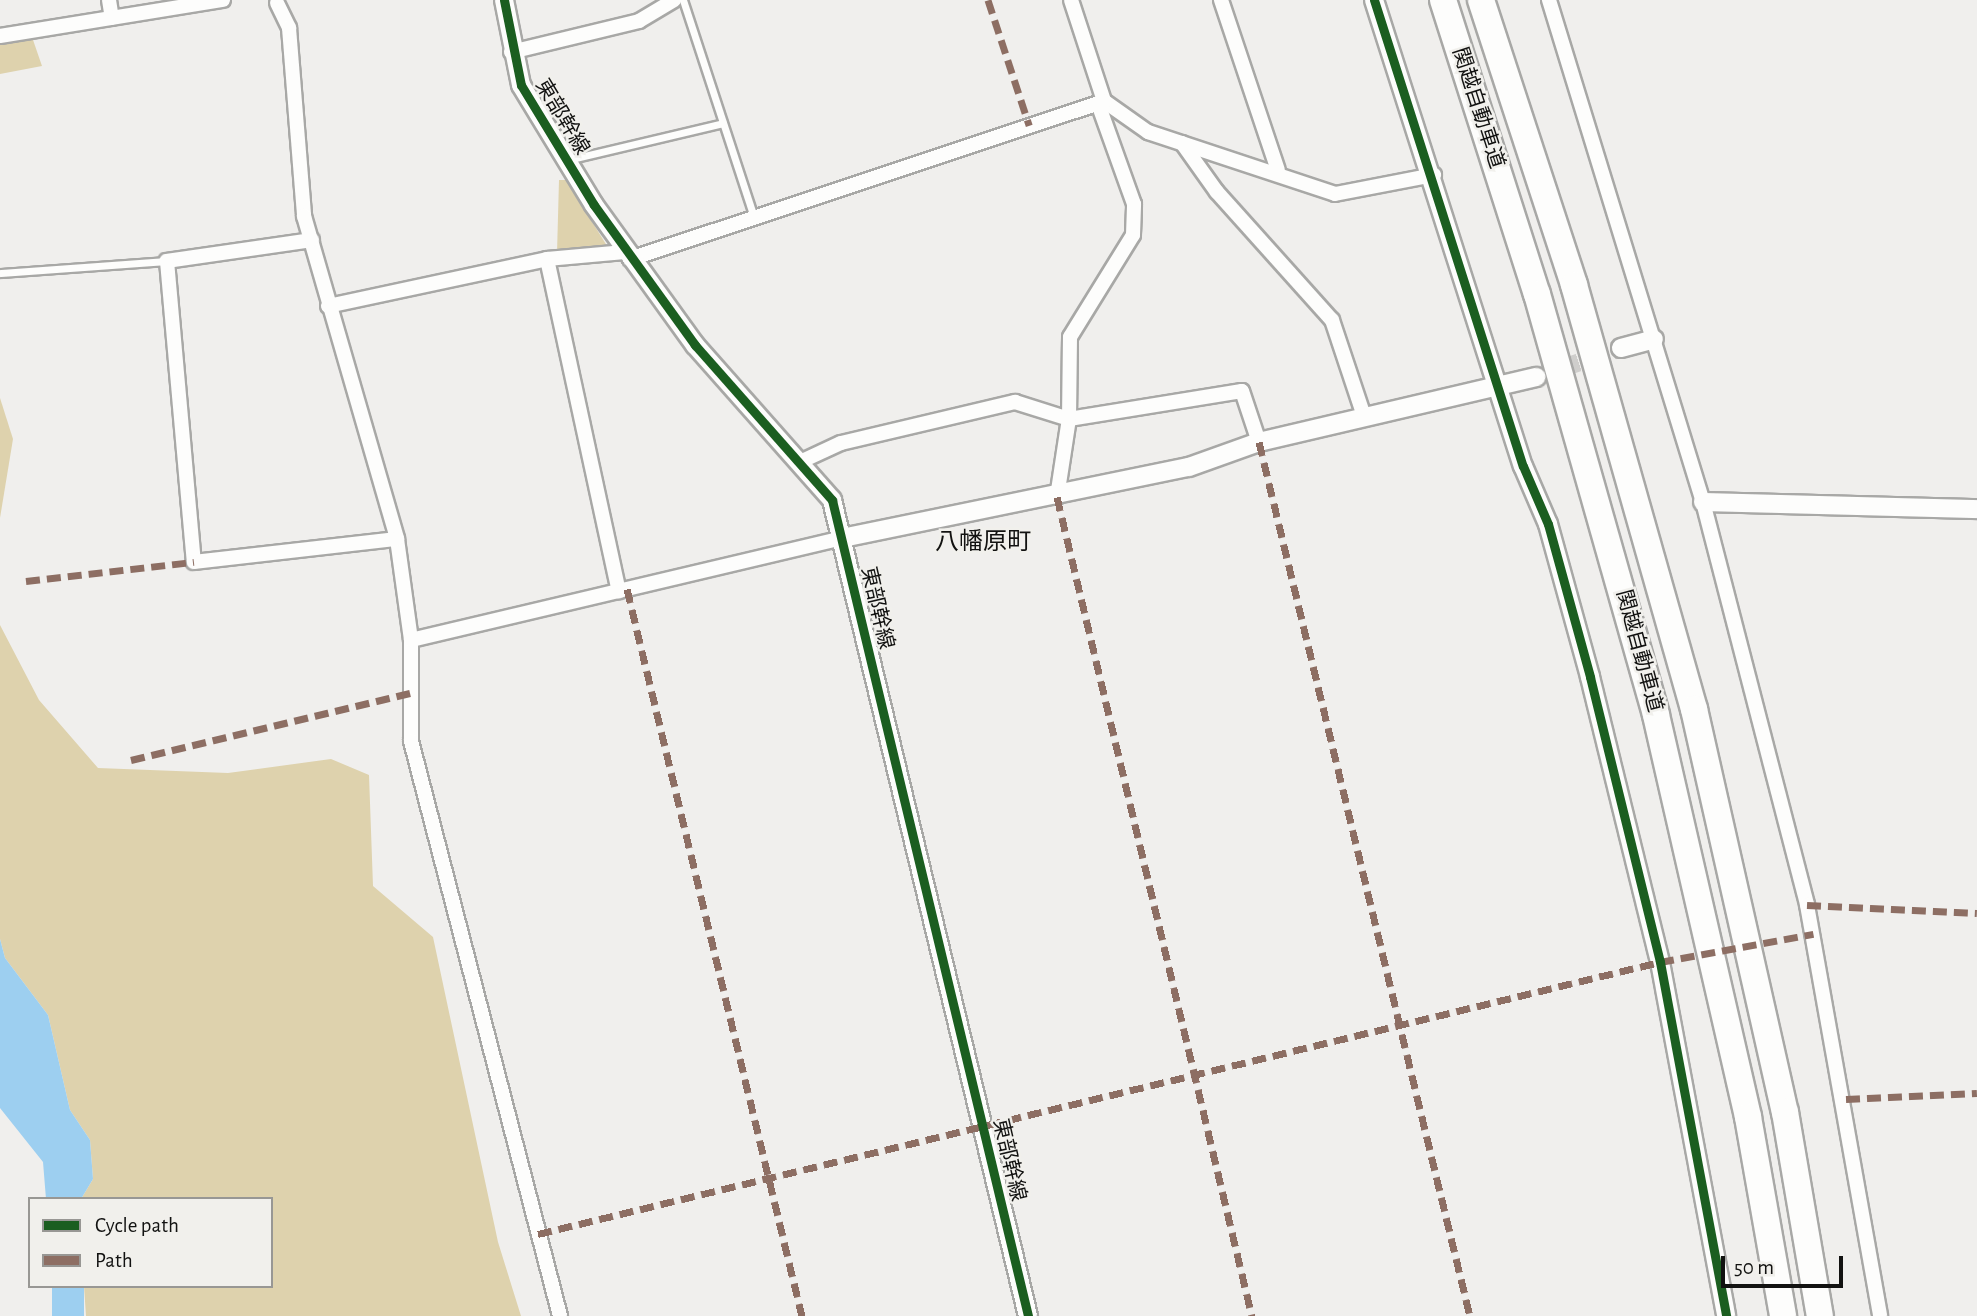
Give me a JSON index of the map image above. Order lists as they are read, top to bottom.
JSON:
{
  "streets": {
    "highway": ["関越自動車道"],
    "street": ["東部幹線"]
  },
  "districts": ["八幡原町"],
  "legend": ["Cycle path", "Path"],
  "scale_bar": "50 m"
}
